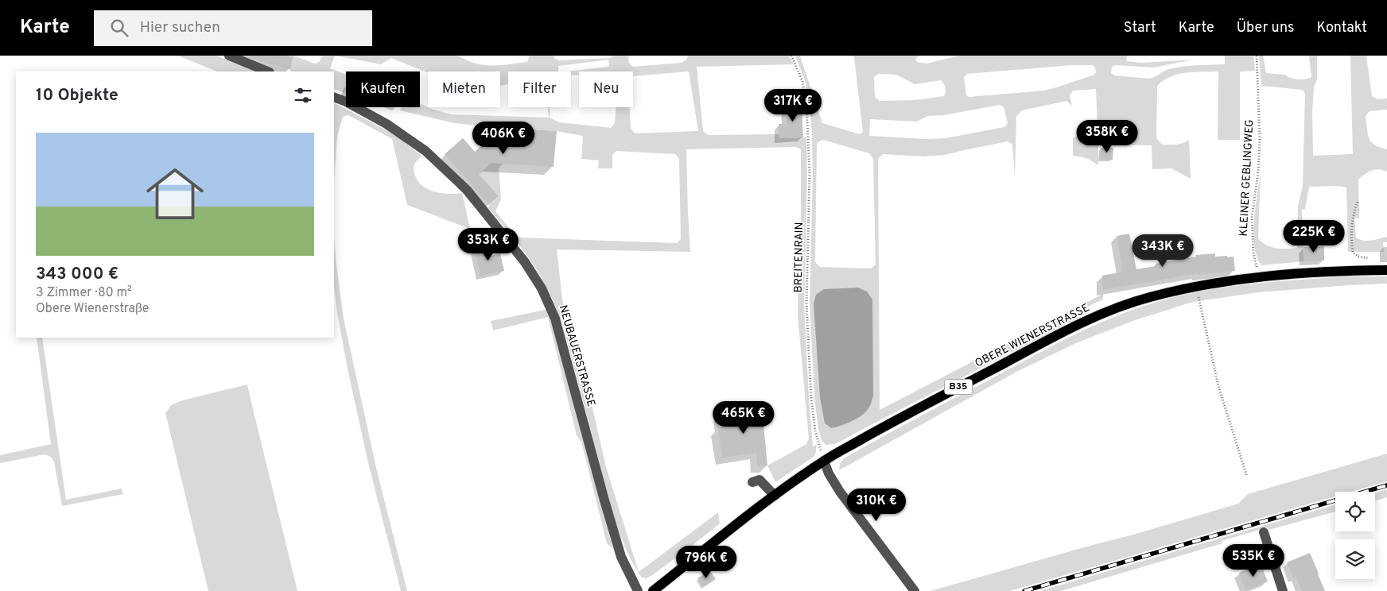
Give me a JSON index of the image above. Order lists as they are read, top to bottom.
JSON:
{
  "streets": {
    "main road": ["OBERE WIENERSTRASSE", "B35"],
    "street": ["NEUBAUERSTRASSE"],
    "path": ["KLEINER GEBLINGWEG", "BREITENRAIN"]
  },
  "crossings": [
    ["KLEINER GEBLINGWEG", "OBERE WIENERSTRASSE"],
    ["BREITENRAIN", "OBERE WIENERSTRASSE"]
  ],
  "page": {
    "header": "Karte",
    "search": "Hier suchen",
    "nav": [
      "Start",
      "Karte",
      "Über uns",
      "Kontakt"
    ],
    "chip": [
      "Kaufen",
      "Mieten",
      "Filter",
      "Neu"
    ],
    "heading": "10 Objekte",
    "price": [
      "317K €",
      "358K €",
      "406K €",
      "225K €",
      "353K €",
      "343K €",
      "465K €",
      "310K €",
      "535K €",
      "796K €"
    ],
    "list": [
      {
        "name": "343 000 €",
        "note": "3 Zimmer · 80 m² · Obere Wienerstraße"
      }
    ]
  }
}
